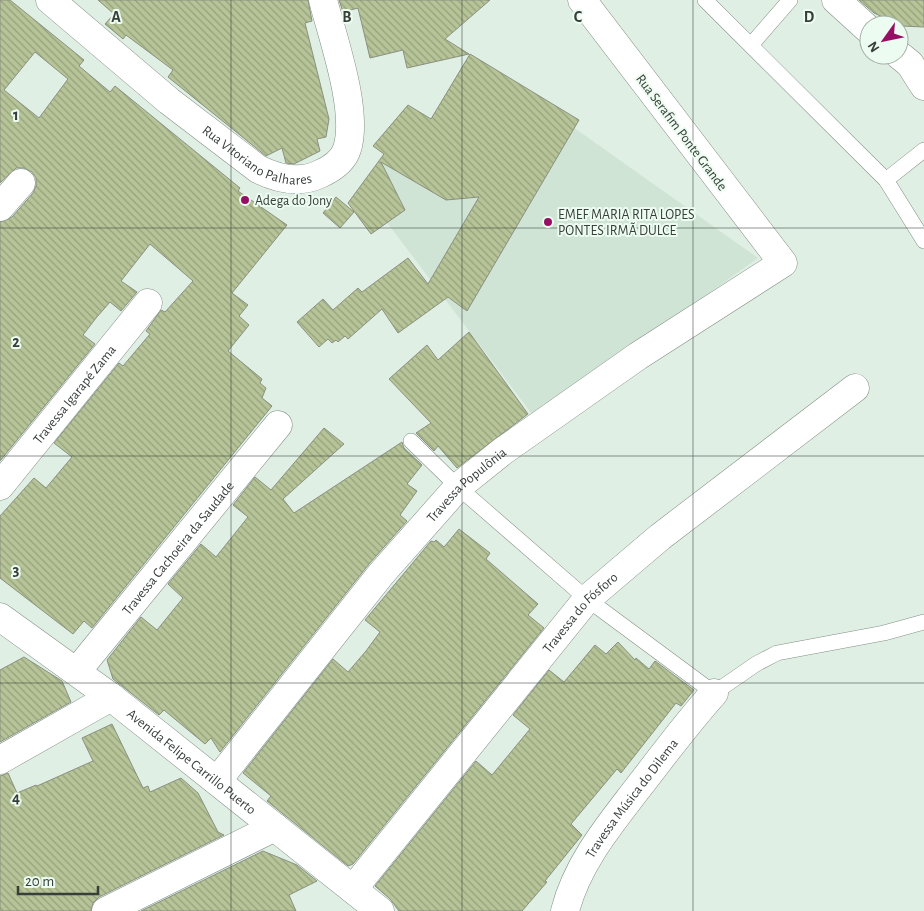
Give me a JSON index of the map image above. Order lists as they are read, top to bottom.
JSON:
{
  "streets": {
    "street": [
      "Rua Serafim Ponte Grande",
      "Rua Vitoriano Palhares",
      "Travessa Igarapé Zama",
      "Travessa Populônia",
      "Travessa Cachoeira da Saudade",
      "Travessa do Fósforo",
      "Avenida Felipe Carrillo Puerto",
      "Travessa Música do Dilema"
    ]
  },
  "crossings": [
    ["Rua Serafim Ponte Grande", "Travessa Populônia"],
    ["Travessa Populônia", "Avenida Felipe Carrillo Puerto"],
    ["Travessa Cachoeira da Saudade", "Avenida Felipe Carrillo Puerto"],
    ["Travessa do Fósforo", "Avenida Felipe Carrillo Puerto"]
  ],
  "places": ["Adega do Jony", "EMEF MARIA RITA LOPES PONTES IRMÃ DULCE"],
  "scale_bar": "20 m",
  "north": "bottom left",
  "grid": {
    "columns": [
      "A",
      "B",
      "C",
      "D"
    ],
    "rows": [
      "1",
      "2",
      "3",
      "4"
    ]
  }
}
